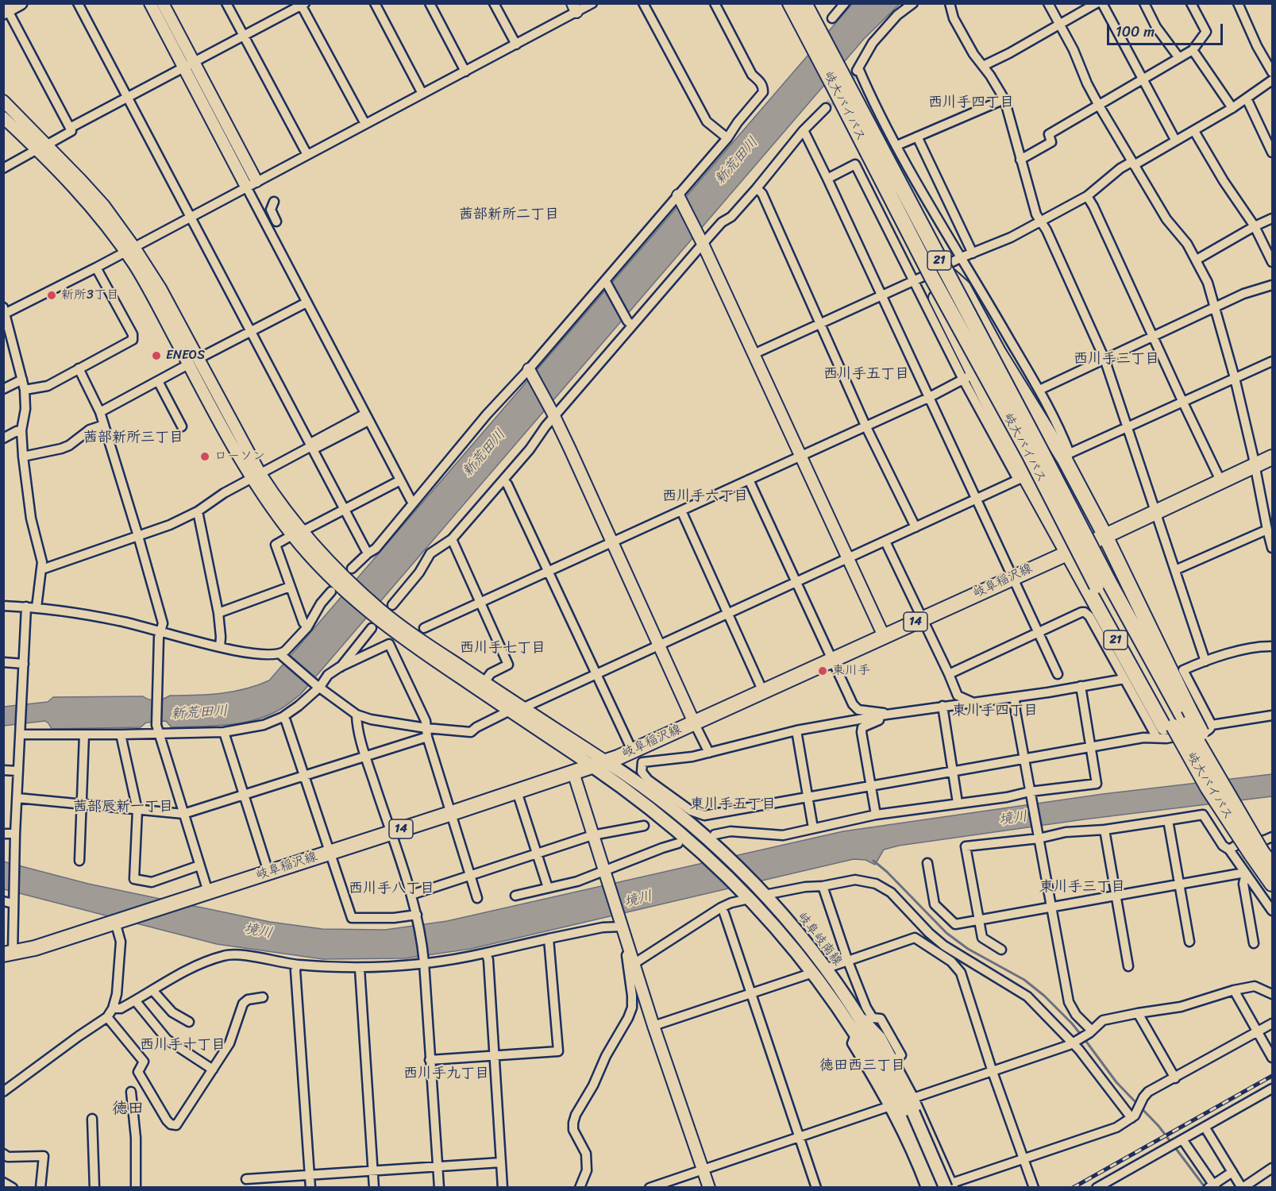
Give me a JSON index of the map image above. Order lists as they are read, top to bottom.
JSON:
{
  "streets": {
    "main road": [
      "岐大バイパス",
      "21",
      "岐阜稲沢線",
      "14",
      "岐阜岐南線"
    ]
  },
  "crossings": [
    ["岐大バイパス", "21"],
    ["21", "岐阜稲沢線"],
    ["岐阜稲沢線", "岐阜岐南線"]
  ],
  "districts": [
    "西川手四丁目",
    "茜部新所二丁目",
    "西川手三丁目",
    "西川手五丁目",
    "茜部新所三丁目",
    "西川手六丁目",
    "西川手七丁目",
    "東川手四丁目",
    "東川手五丁目",
    "茜部辰新一丁目",
    "東川手三丁目",
    "西川手八丁目",
    "西川手十丁目",
    "徳田西三丁目",
    "西川手九丁目",
    "徳田"
  ],
  "water": ["新荒田川", "境川"],
  "places": [
    "新所3丁目",
    "ENEOS",
    "ローソン",
    "東川手"
  ],
  "scale_bar": "100 m"
}
